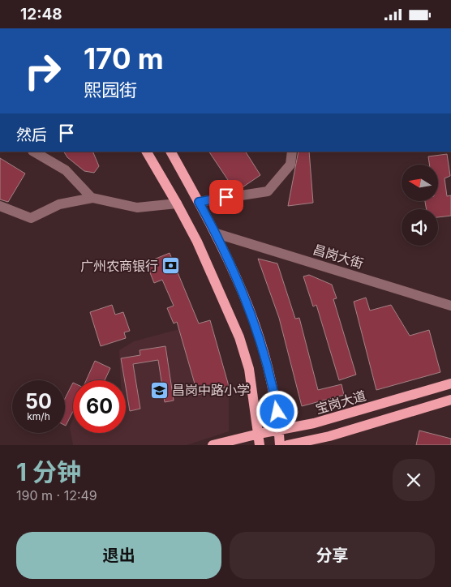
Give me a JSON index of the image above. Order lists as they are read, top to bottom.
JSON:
{
  "streets": {
    "main road": ["宝岗大道"],
    "lane": ["昌岗大街"]
  },
  "places": {
    "bank": ["广州农商银行"],
    "school or university": ["昌岗中路小学"]
  },
  "north": "left",
  "page": {
    "status": "12:48",
    "turn": ["170 m", "熙园街"],
    "then": "然后",
    "speed": "50 km/h",
    "limit": "60",
    "heading": ["1 分钟", "190 m · 12:49"],
    "buttons": ["退出", "分享"]
  }
}
